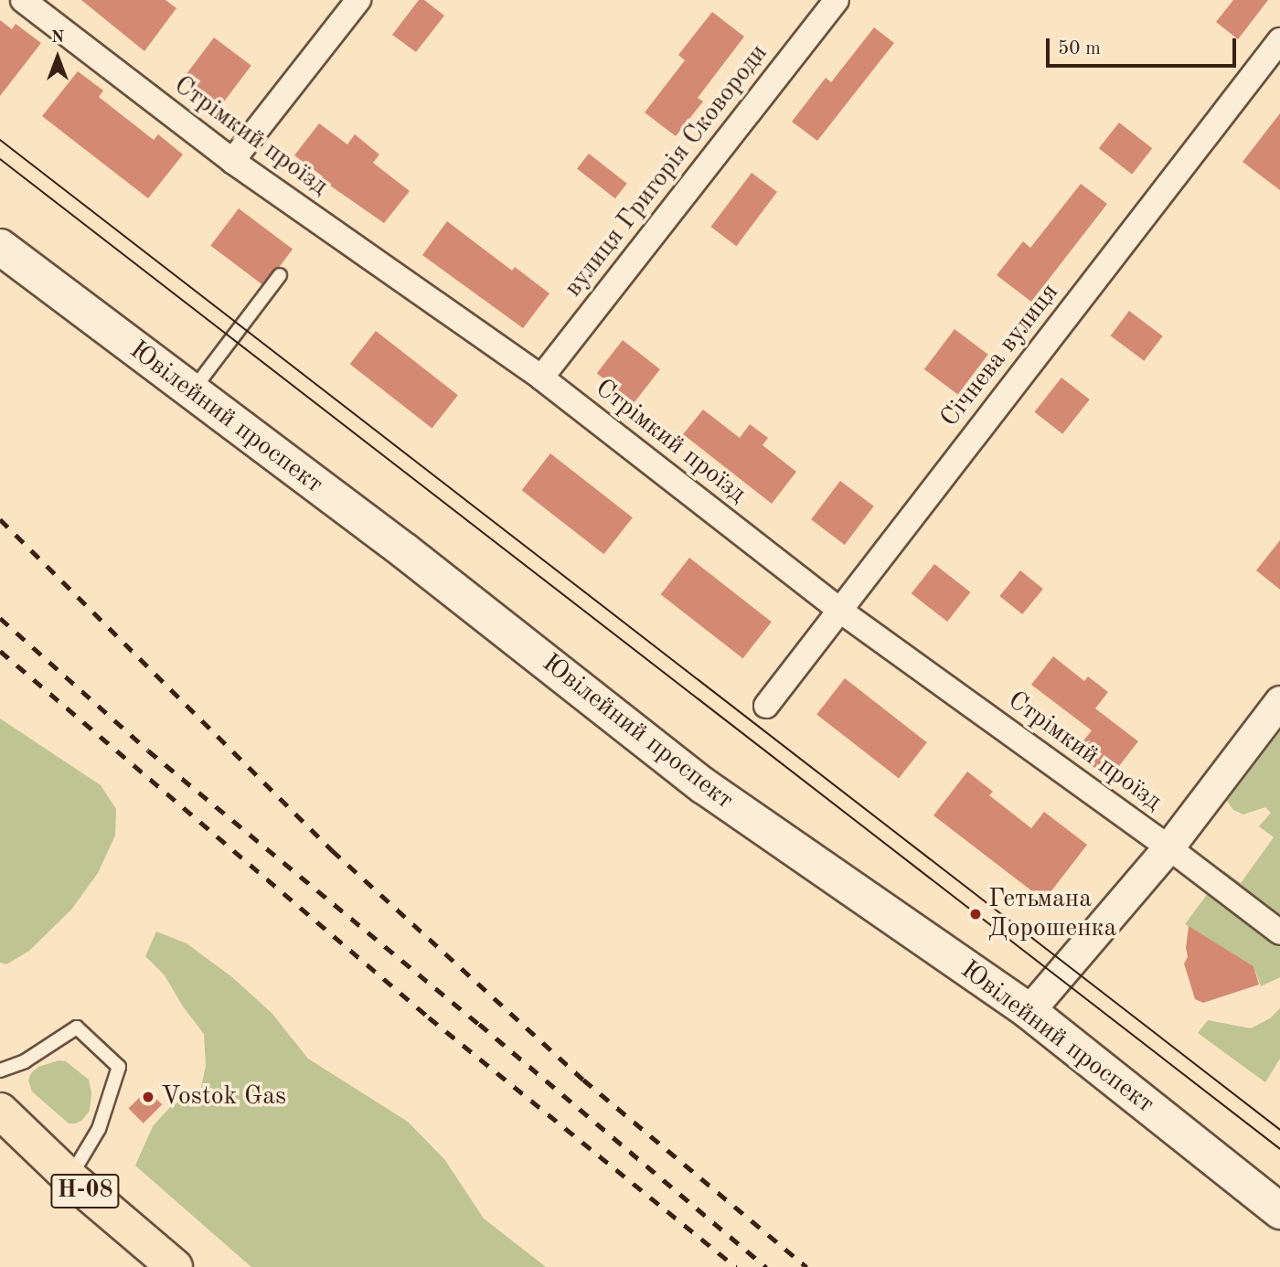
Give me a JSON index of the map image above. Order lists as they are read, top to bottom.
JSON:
{
  "streets": {
    "main road": ["Ювілейний проспект", "Н-08"],
    "street": ["Стрімкий проїзд", "вулиця Григорія Сковороди", "Січнева вулиця"]
  },
  "crossings": [
    ["Стрімкий проїзд", "вулиця Григорія Сковороди"],
    ["Стрімкий проїзд", "Січнева вулиця"]
  ],
  "places": ["Гетьмана Дорошенка", "Vostok Gas"],
  "scale_bar": "50 m",
  "north": "top"
}
